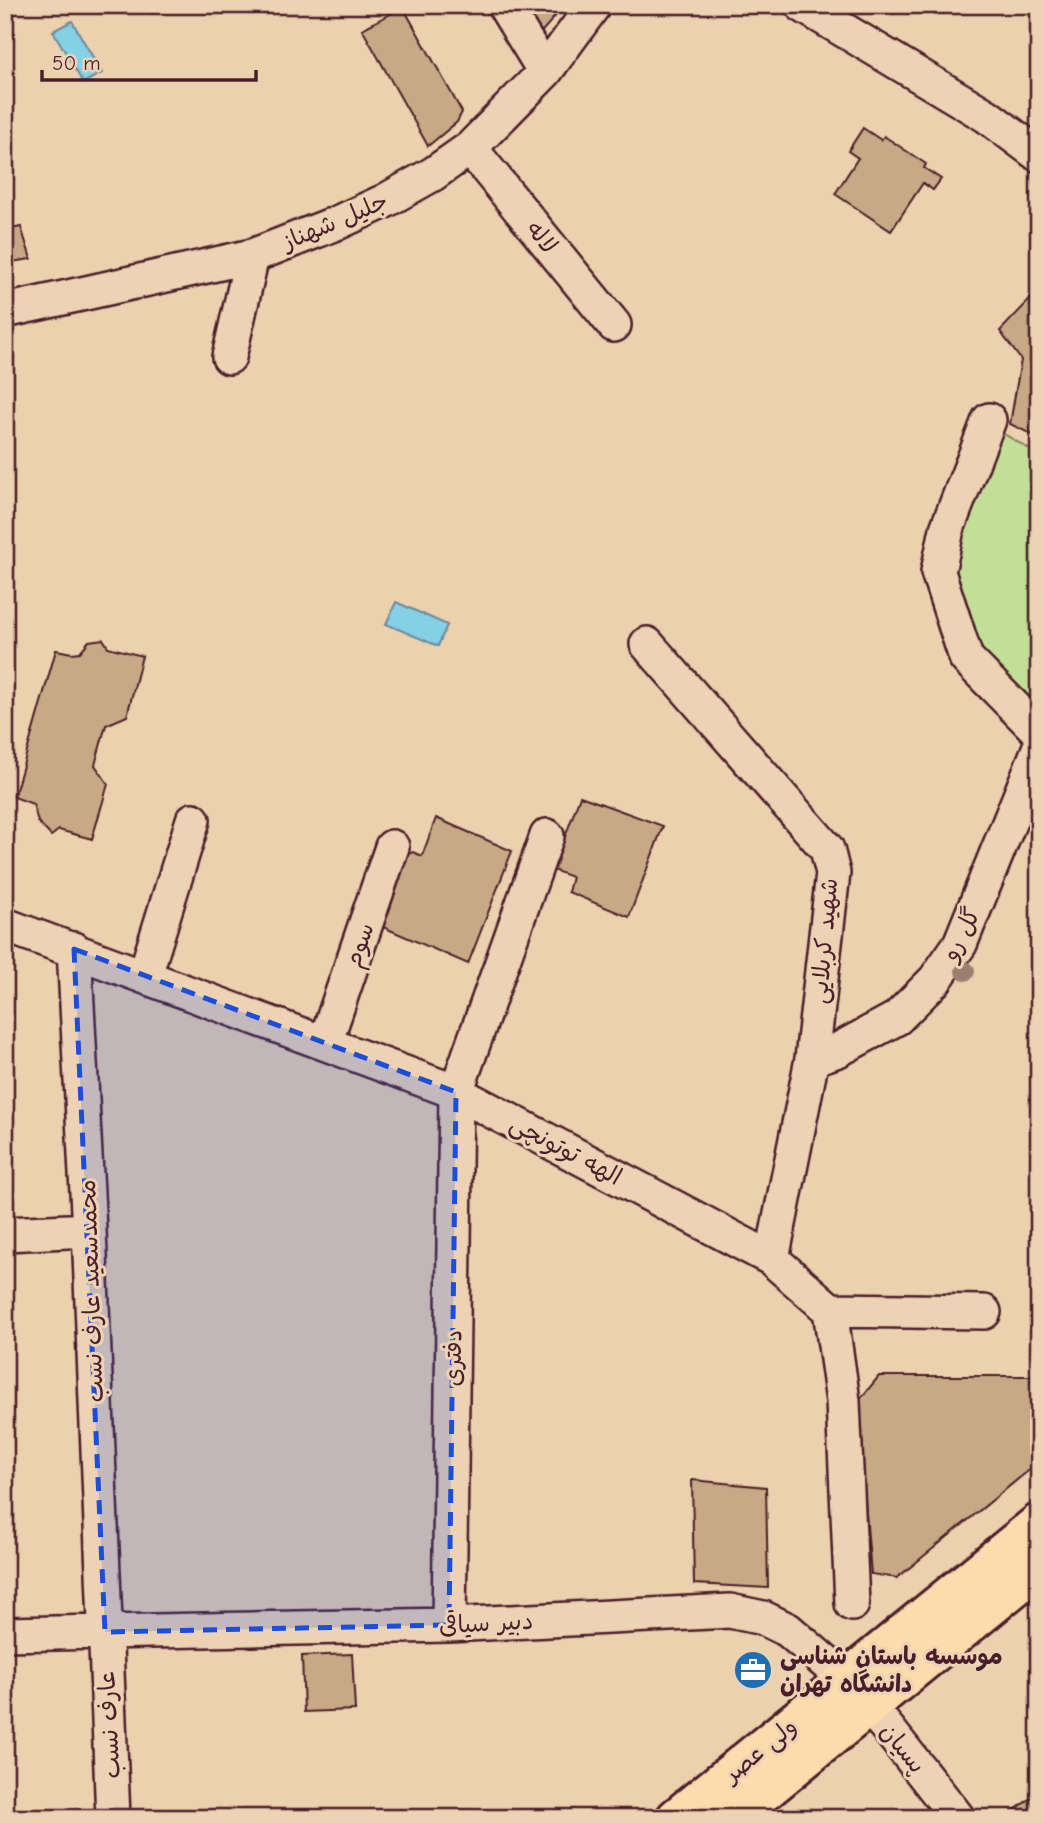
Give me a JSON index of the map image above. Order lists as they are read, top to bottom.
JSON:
{
  "streets": {
    "main road": ["ولی عصر"],
    "street": [
      "جلیل شهناز",
      "لاله",
      "گل رو",
      "شهید کربلایی",
      "سوم",
      "الهه توتونچی",
      "محمدسعید عارف نسب",
      "دفتری",
      "دبیر سیاقی",
      "عارف نسب",
      "پسیان"
    ]
  },
  "crossings": [
    ["جلیل شهناز", "لاله"],
    ["گل رو", "شهید کربلایی"],
    ["شهید کربلایی", "الهه توتونچی"],
    ["سوم", "الهه توتونچی"],
    ["الهه توتونچی", "محمدسعید عارف نسب"],
    ["الهه توتونچی", "دفتری"],
    ["محمدسعید عارف نسب", "دبیر سیاقی"],
    ["محمدسعید عارف نسب", "عارف نسب"],
    ["دفتری", "دبیر سیاقی"],
    ["دبیر سیاقی", "عارف نسب"],
    ["دبیر سیاقی", "پسیان"],
    ["دبیر سیاقی", "ولی عصر"],
    ["پسیان", "ولی عصر"]
  ],
  "places": {
    "office": ["موسسه باستان شناسی دانشگاه تهران"]
  },
  "scale_bar": "50 m"
}
